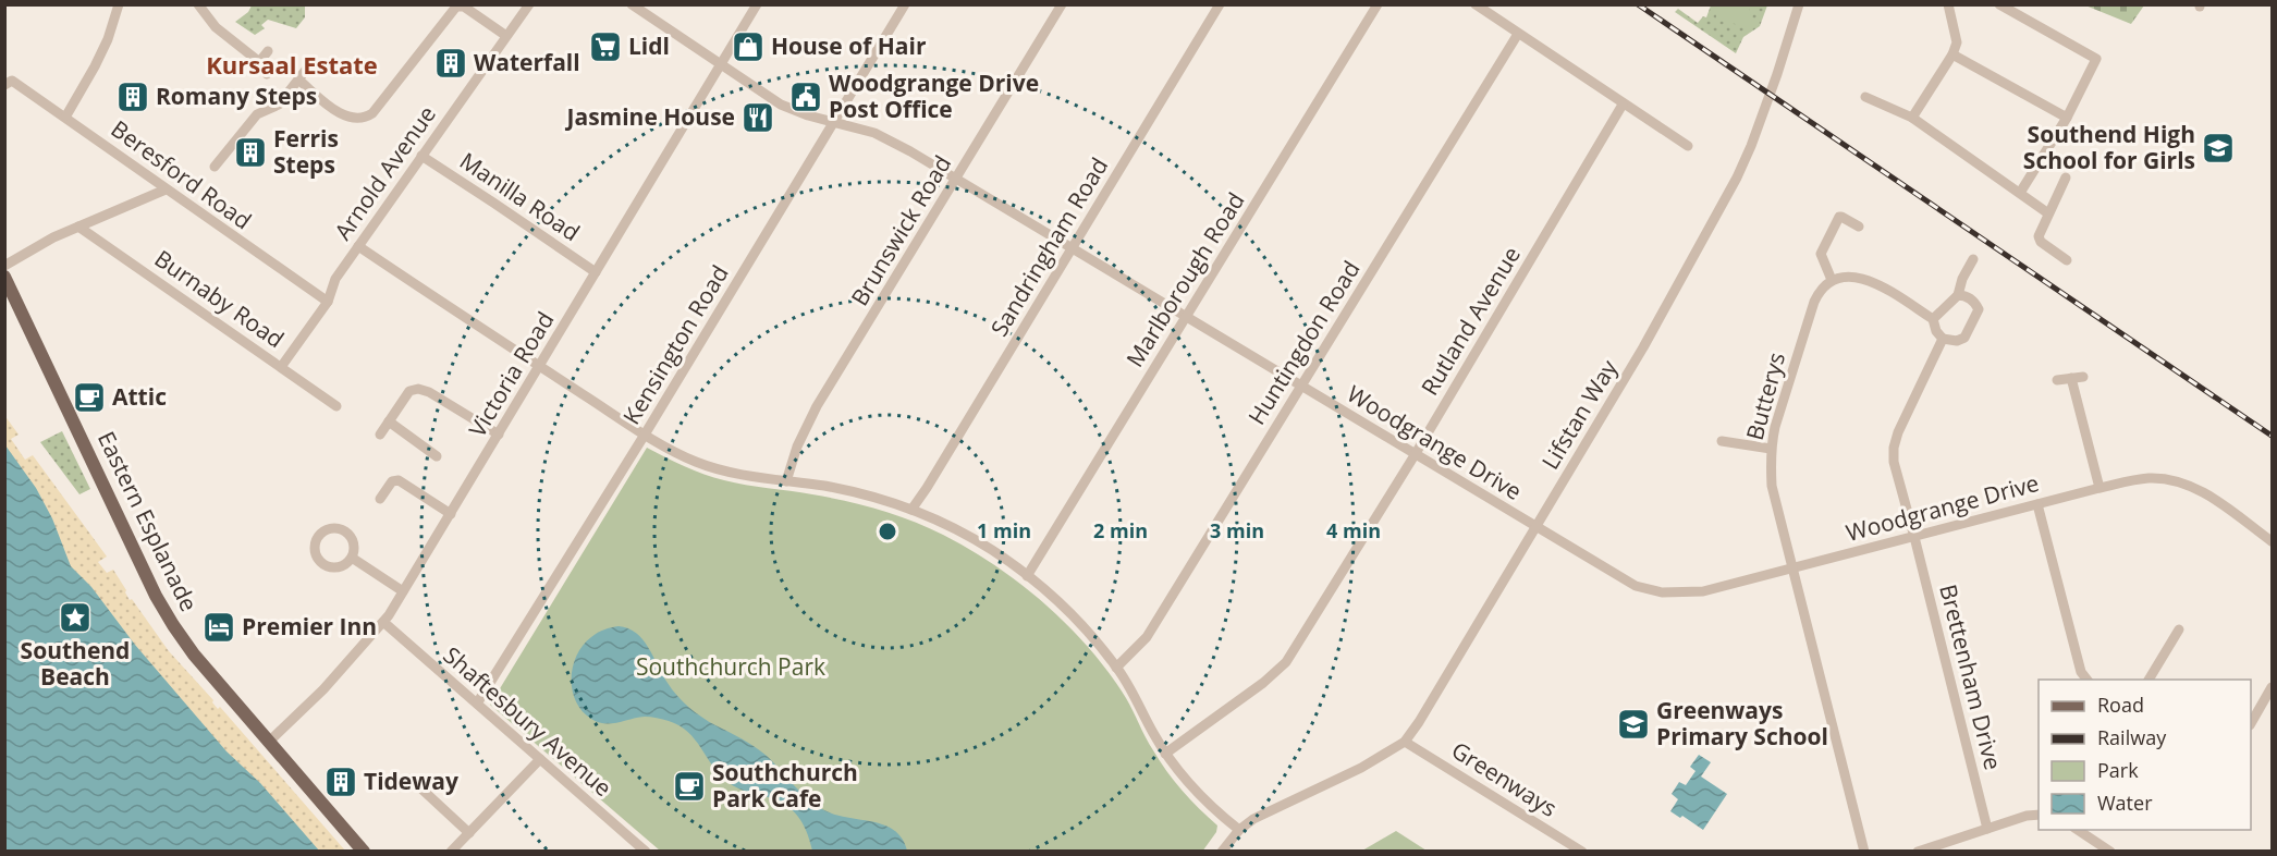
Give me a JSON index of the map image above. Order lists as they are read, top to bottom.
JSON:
{
  "streets": {
    "main road": ["Eastern Esplanade"],
    "street": [
      "Arnold Avenue",
      "Beresford Road",
      "Manilla Road",
      "Brunswick Road",
      "Sandringham Road",
      "Marlborough Road",
      "Burnaby Road",
      "Rutland Avenue",
      "Huntingdon Road",
      "Kensington Road",
      "Victoria Road",
      "Butterys",
      "Lifstan Way",
      "Woodgrange Drive",
      "Brettenham Drive",
      "Shaftesbury Avenue",
      "Greenways"
    ]
  },
  "crossings": [
    ["Arnold Avenue", "Beresford Road"],
    ["Arnold Avenue", "Manilla Road"],
    ["Arnold Avenue", "Burnaby Road"],
    ["Manilla Road", "Victoria Road"],
    ["Brunswick Road", "Woodgrange Drive"],
    ["Sandringham Road", "Woodgrange Drive"],
    ["Marlborough Road", "Woodgrange Drive"],
    ["Rutland Avenue", "Woodgrange Drive"],
    ["Huntingdon Road", "Woodgrange Drive"],
    ["Kensington Road", "Woodgrange Drive"],
    ["Kensington Road", "Shaftesbury Avenue"],
    ["Victoria Road", "Woodgrange Drive"],
    ["Victoria Road", "Eastern Esplanade"],
    ["Victoria Road", "Shaftesbury Avenue"],
    ["Butterys", "Woodgrange Drive"],
    ["Lifstan Way", "Woodgrange Drive"],
    ["Lifstan Way", "Greenways"],
    ["Woodgrange Drive", "Brettenham Drive"]
  ],
  "districts": ["Kursaal Estate"],
  "parks": ["Southchurch Park"],
  "places": {
    "supermarket": ["Lidl"],
    "shop": ["House of Hair"],
    "building": [
      "Waterfall",
      "Romany Steps",
      "Ferris Steps",
      "Tideway"
    ],
    "public building": ["Woodgrange Drive Post Office"],
    "restaurant": ["Jasmine House"],
    "school or university": ["Southend High School for Girls", "Greenways Primary School"],
    "cafe": ["Attic", "Southchurch Park Cafe"],
    "place": ["Southend Beach"],
    "hotel": ["Premier Inn"]
  },
  "legend": [
    "Road",
    "Railway",
    "Park",
    "Water"
  ],
  "rings": [
    "1 min",
    "2 min",
    "3 min",
    "4 min"
  ]
}
